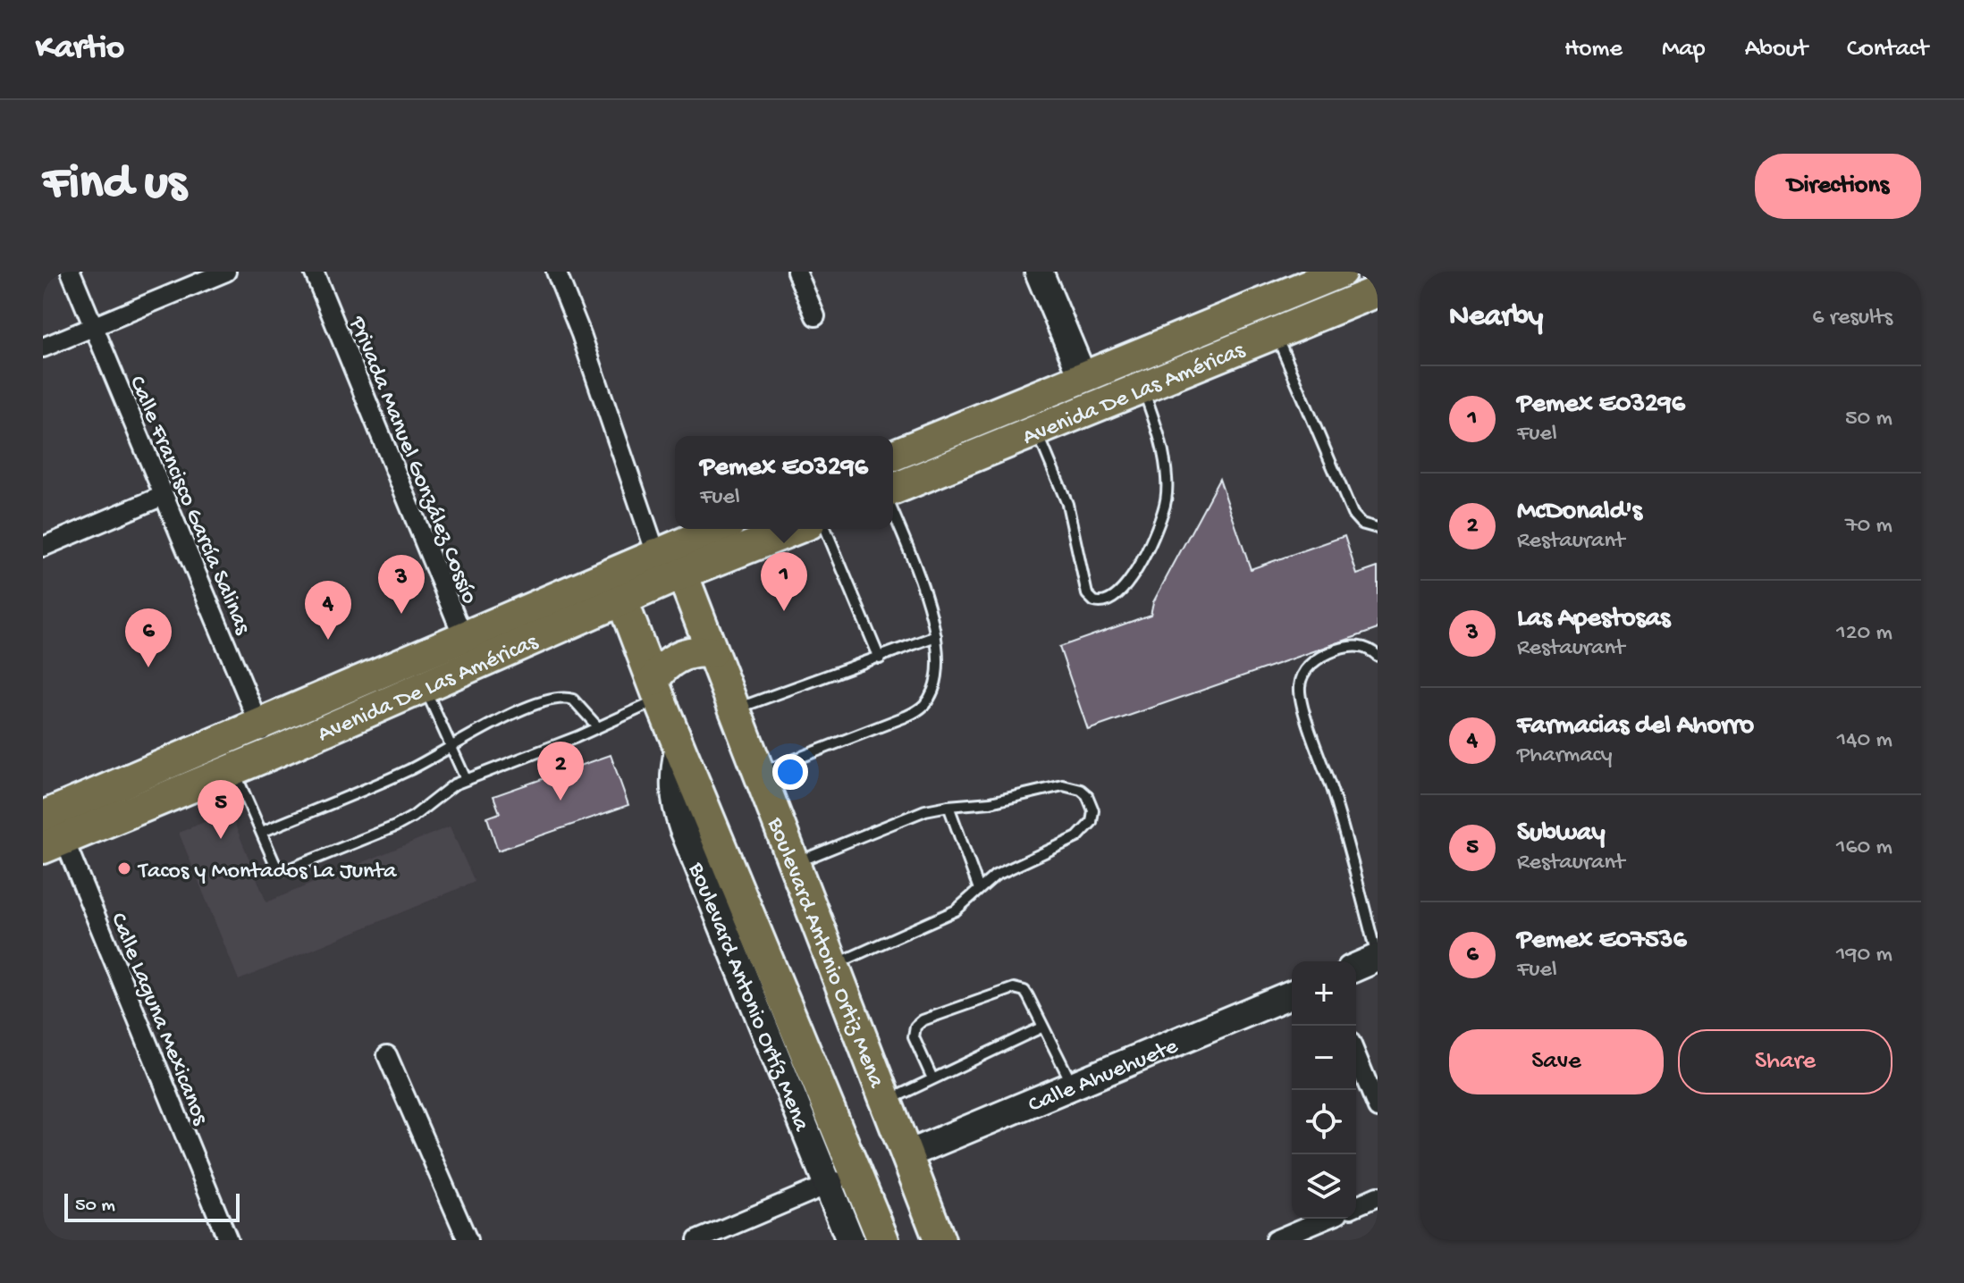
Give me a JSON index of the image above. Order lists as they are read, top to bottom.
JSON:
{
  "streets": {
    "main road": ["Avenida De Las Américas", "Boulevard Antonio Ortiz Mena"],
    "street": [
      "Privada Manuel González Cossío",
      "Calle Francisco García Salinas",
      "Boulevard Antonio Ortíz Mena",
      "Calle Laguna Mexicanos",
      "Calle Ahuehuete"
    ]
  },
  "crossings": [
    ["Avenida De Las Américas", "Privada Manuel González Cossío"],
    ["Avenida De Las Américas", "Calle Francisco García Salinas"],
    ["Avenida De Las Américas", "Boulevard Antonio Ortiz Mena"],
    ["Avenida De Las Américas", "Calle Laguna Mexicanos"],
    ["Boulevard Antonio Ortiz Mena", "Calle Ahuehuete"]
  ],
  "places": ["Tacos y Montados La Junta"],
  "scale_bar": "50 m",
  "page": {
    "header": "Kartio",
    "nav": [
      "Home",
      "Map",
      "About",
      "Contact"
    ],
    "buttons": [
      "Directions",
      ["Save", "Share"]
    ],
    "title": "Find us",
    "heading": ["Nearby", "6 results"],
    "list": [
      {
        "mark": "1",
        "name": "Pemex E03296",
        "note": "Fuel",
        "value": "50 m"
      },
      {
        "mark": "2",
        "name": "McDonald's",
        "note": "Restaurant",
        "value": "70 m"
      },
      {
        "mark": "3",
        "name": "Las Apestosas",
        "note": "Restaurant",
        "value": "120 m"
      },
      {
        "mark": "4",
        "name": "Farmacias del Ahorro",
        "note": "Pharmacy",
        "value": "140 m"
      },
      {
        "mark": "5",
        "name": "Subway",
        "note": "Restaurant",
        "value": "160 m"
      },
      {
        "mark": "6",
        "name": "Pemex E07536",
        "note": "Fuel",
        "value": "190 m"
      }
    ],
    "popup": ["Pemex E03296", "Fuel"],
    "pins": [
      "1",
      "3",
      "4",
      "6",
      "2",
      "5"
    ],
    "map_buttons": ["+", "−"],
    "scale": "50 m"
  }
}
